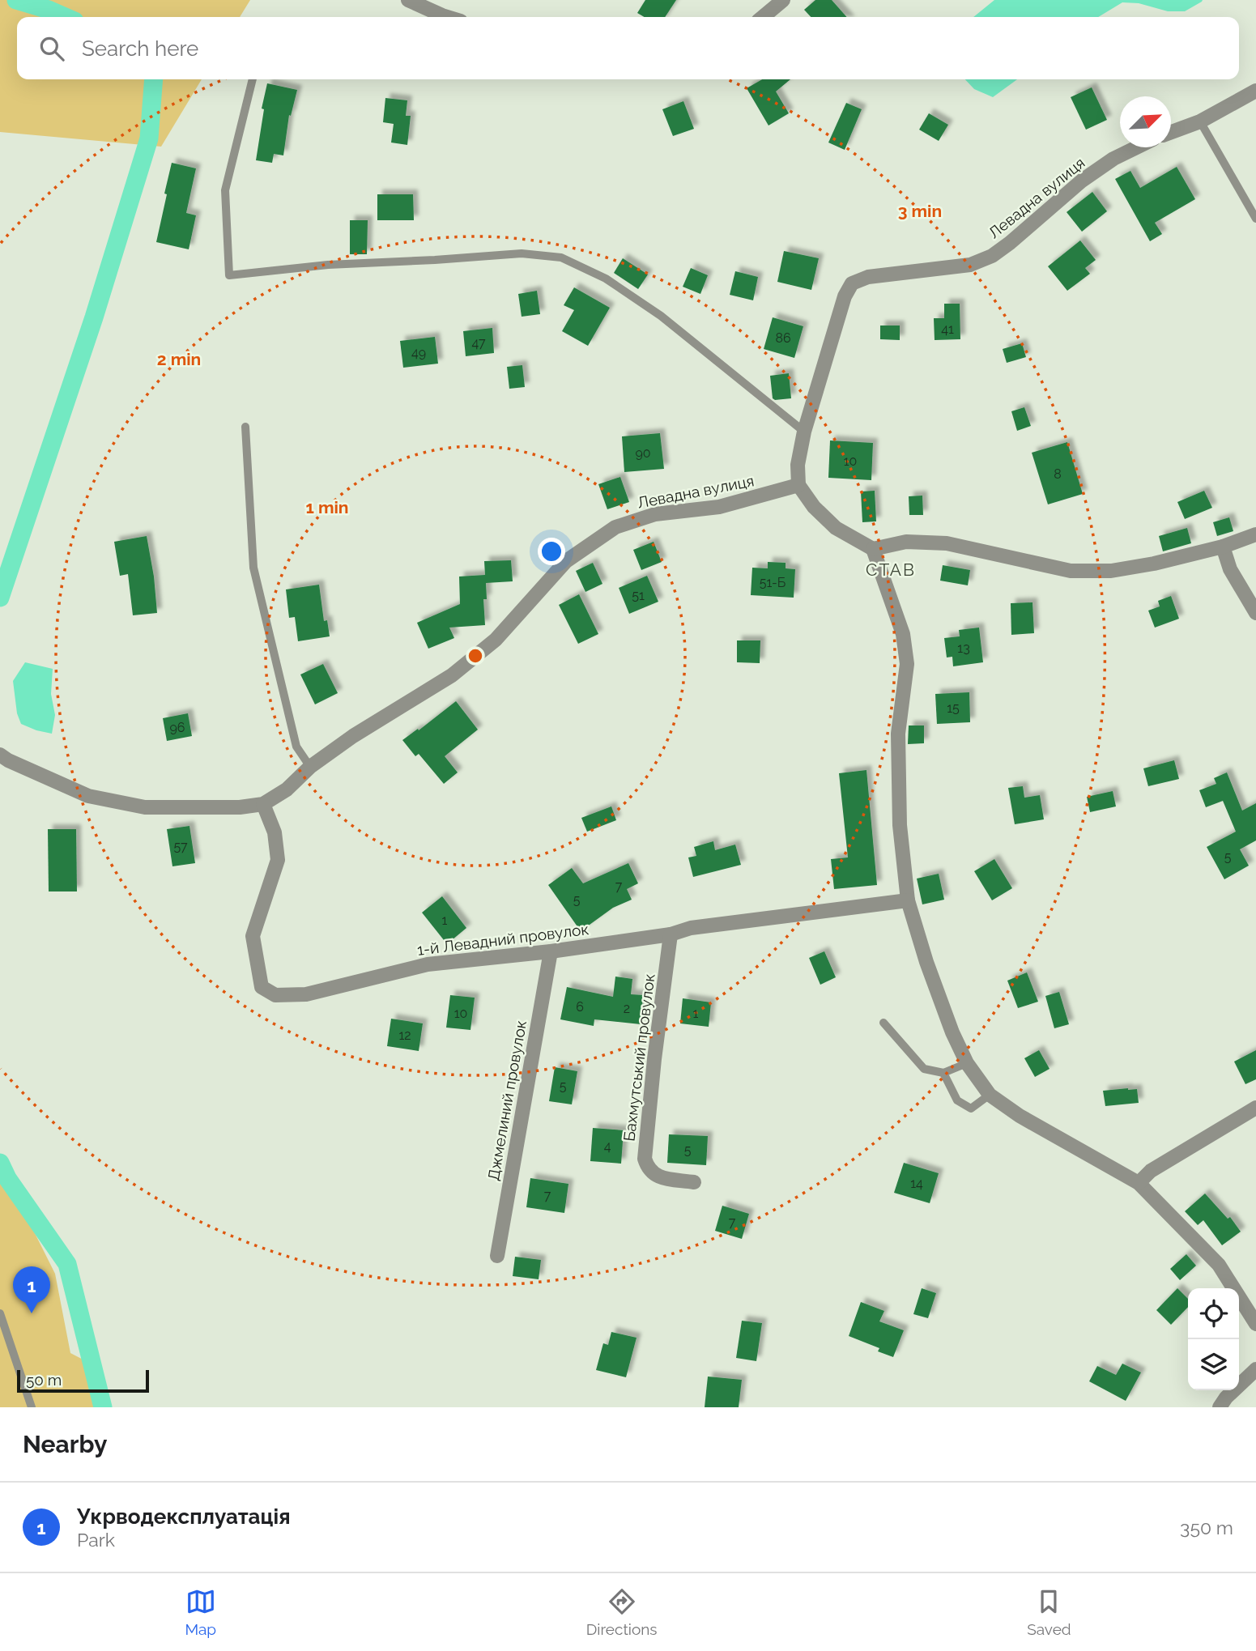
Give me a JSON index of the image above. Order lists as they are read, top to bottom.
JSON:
{
  "streets": {
    "street": [
      "Левадна вулиця",
      "1-й Левадний провулок",
      "Бахмутський провулок",
      "Джмелиний провулок"
    ]
  },
  "crossings": [
    ["Левадна вулиця", "1-й Левадний провулок"],
    ["1-й Левадний провулок", "Бахмутський провулок"],
    ["1-й Левадний провулок", "Джмелиний провулок"]
  ],
  "districts": ["СТАВ"],
  "house_numbers": [
    "41",
    "86",
    "47",
    "49",
    "90",
    "10",
    "8",
    "51-Б",
    "51",
    "13",
    "15",
    "96",
    "57",
    "5",
    "7",
    "5",
    "1",
    "6",
    "2",
    "10",
    "1",
    "12",
    "5",
    "4",
    "5",
    "14",
    "7",
    "7"
  ],
  "scale_bar": "50 m",
  "north": "top right",
  "page": {
    "search": "Search here",
    "pins": "1",
    "scale": "50 m",
    "heading": "Nearby",
    "list": [
      {
        "mark": "1",
        "name": "Укрводексплуатація",
        "note": "Park",
        "value": "350 m"
      }
    ],
    "nav": ["Map", "Directions", "Saved"]
  },
  "rings": ["3 min", "2 min", "1 min"]
}
